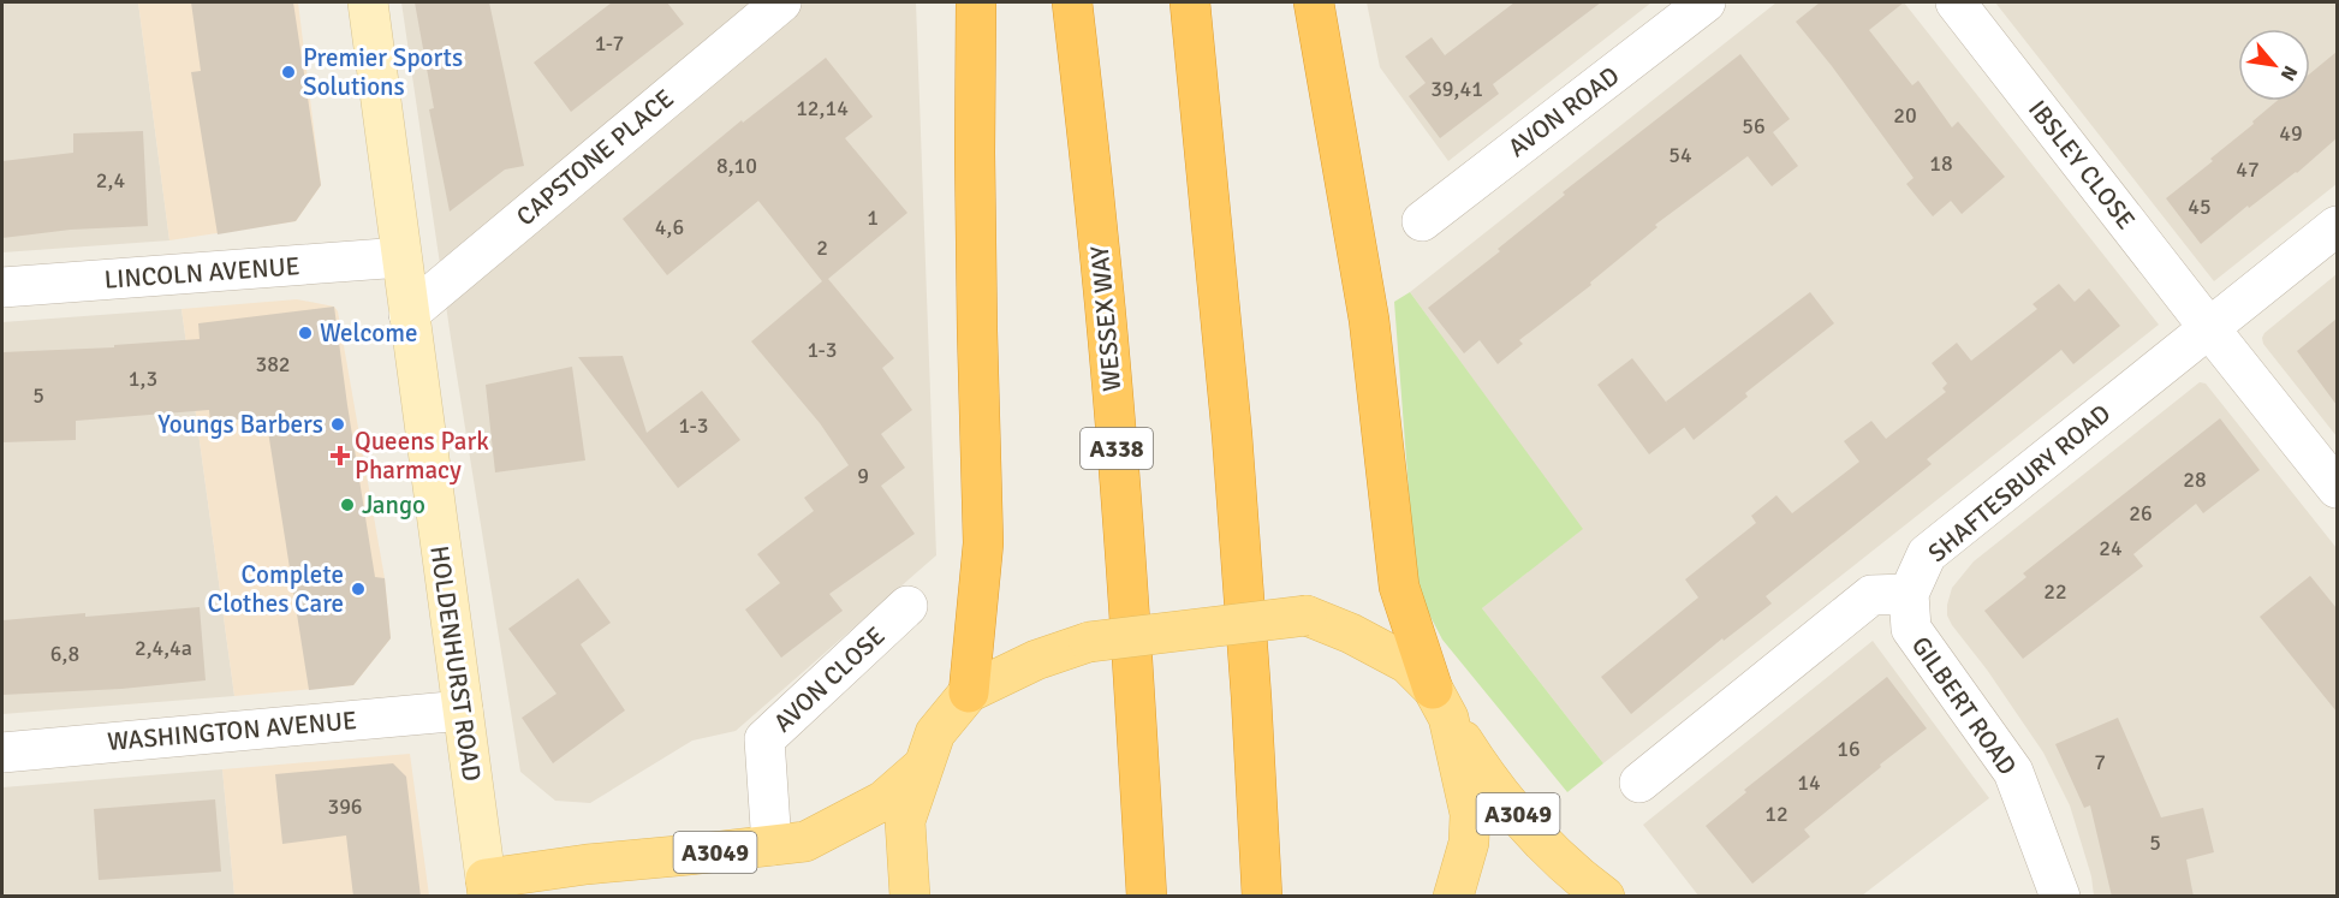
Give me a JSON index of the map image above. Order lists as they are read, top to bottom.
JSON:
{
  "streets": {
    "highway": ["WESSEX WAY", "A338"],
    "main road": ["A3049"],
    "street": [
      "AVON ROAD",
      "CAPSTONE PLACE",
      "IBSLEY CLOSE",
      "LINCOLN AVENUE",
      "SHAFTESBURY ROAD",
      "HOLDENHURST ROAD",
      "AVON CLOSE",
      "GILBERT ROAD",
      "WASHINGTON AVENUE"
    ]
  },
  "crossings": [
    ["CAPSTONE PLACE", "HOLDENHURST ROAD"],
    ["IBSLEY CLOSE", "SHAFTESBURY ROAD"],
    ["LINCOLN AVENUE", "HOLDENHURST ROAD"],
    ["SHAFTESBURY ROAD", "GILBERT ROAD"],
    ["HOLDENHURST ROAD", "WASHINGTON AVENUE"],
    ["HOLDENHURST ROAD", "A3049"],
    ["AVON CLOSE", "A3049"]
  ],
  "places": {
    "other": [
      "Premier Sports Solutions",
      "Welcome",
      "Youngs Barbers",
      "Jango",
      "Complete Clothes Care"
    ],
    "health": ["Queens Park Pharmacy"]
  },
  "house_numbers": [
    "1-7",
    "39,41",
    "12,14",
    "20",
    "56",
    "49",
    "54",
    "18",
    "8,10",
    "47",
    "2,4",
    "45",
    "1",
    "4,6",
    "2",
    "1-3",
    "382",
    "1,3",
    "5",
    "1-3",
    "9",
    "28",
    "26",
    "24",
    "22",
    "2,4,4a",
    "6,8",
    "16",
    "7",
    "14",
    "396",
    "12",
    "5"
  ],
  "north": "bottom right"
}
